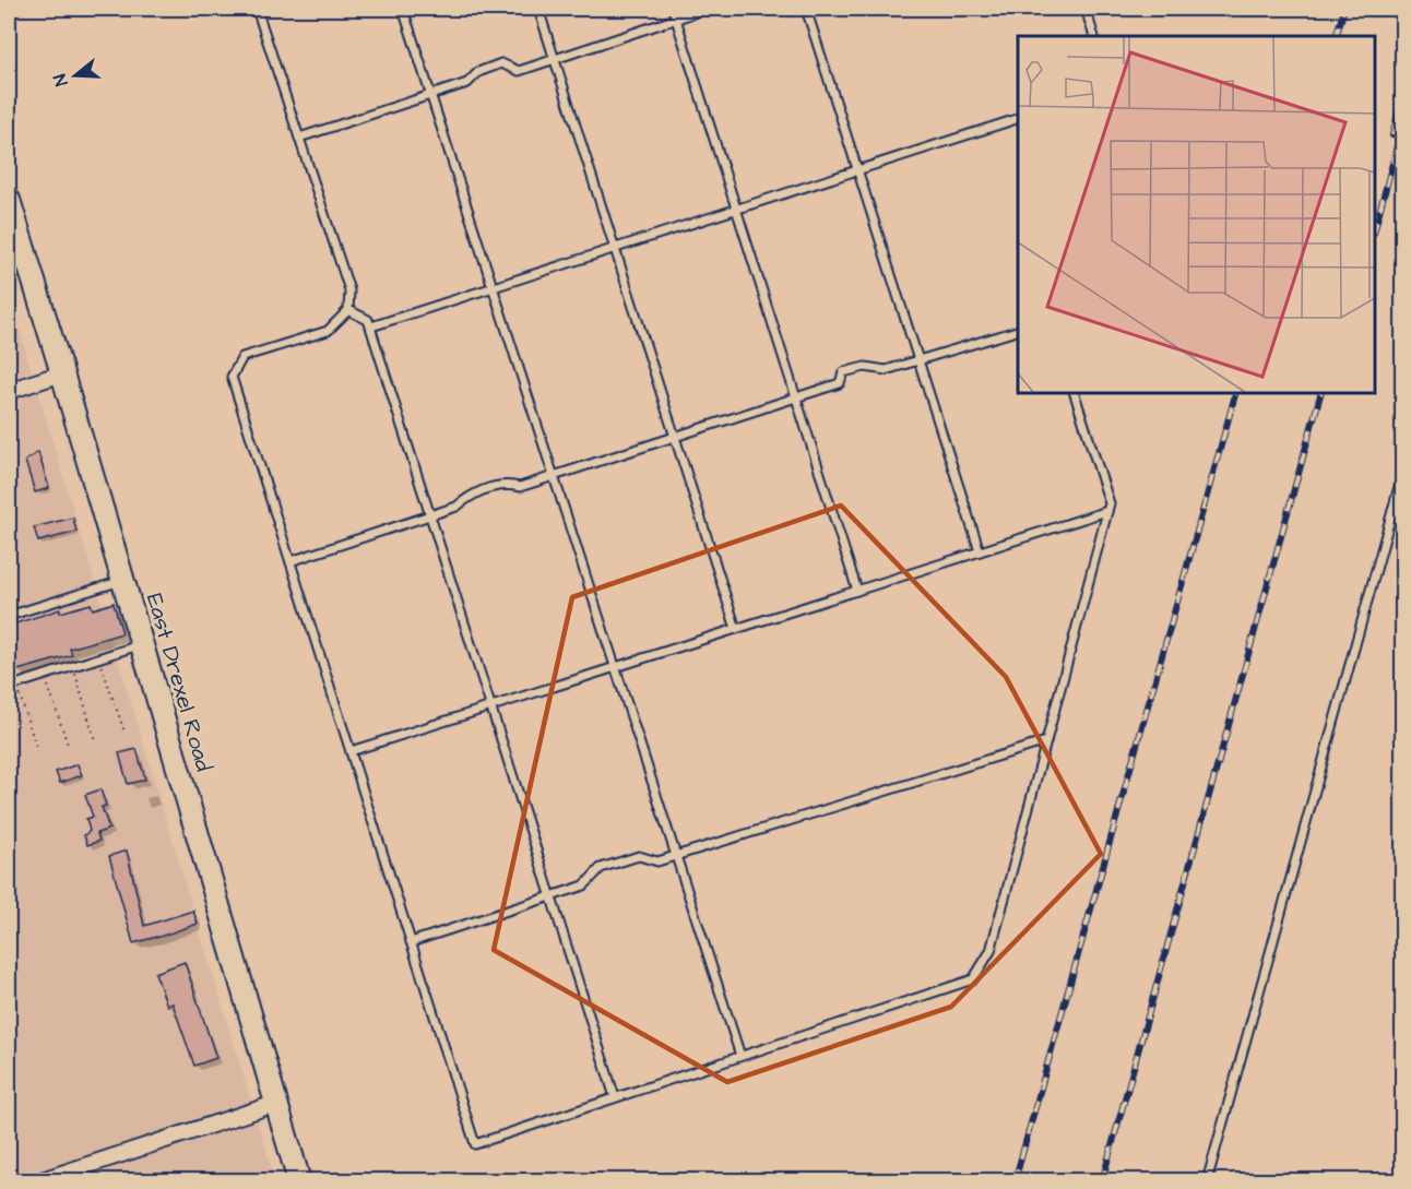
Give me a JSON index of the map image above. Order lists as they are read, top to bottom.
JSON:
{
  "streets": {
    "street": ["East Drexel Road"]
  },
  "north": "left"
}
